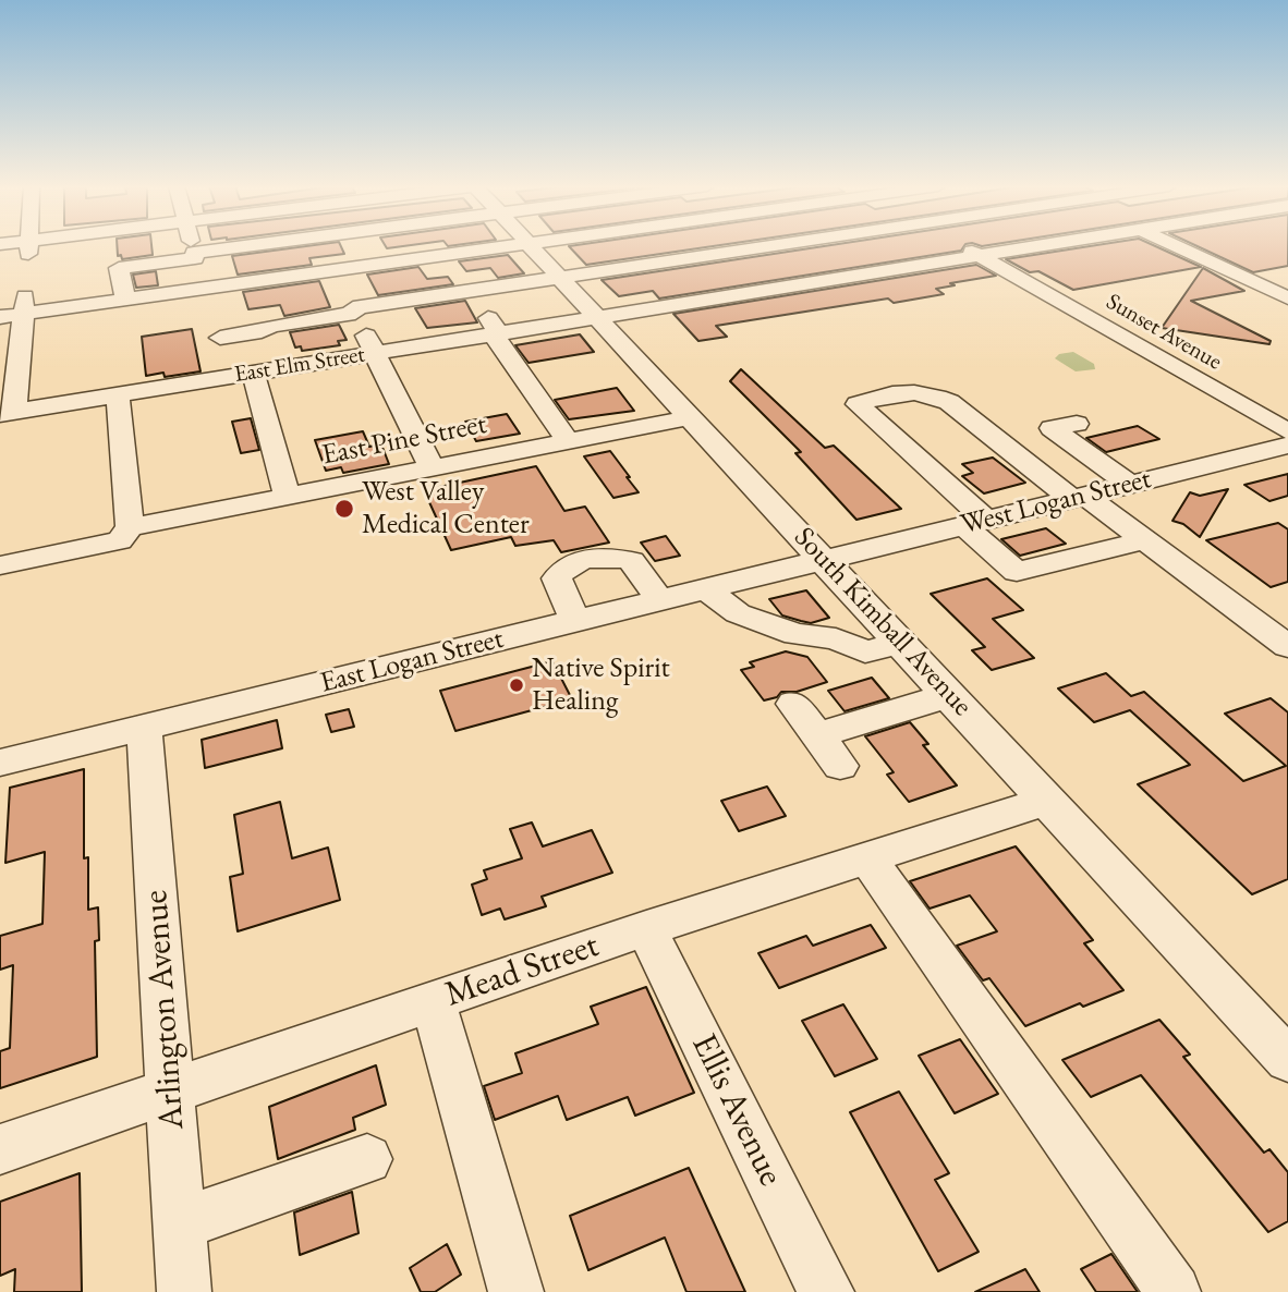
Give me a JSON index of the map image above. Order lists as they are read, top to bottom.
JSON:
{
  "streets": {
    "street": [
      "Sunset Avenue",
      "East Elm Street",
      "East Pine Street",
      "West Logan Street",
      "South Kimball Avenue",
      "East Logan Street",
      "Mead Street",
      "Arlington Avenue",
      "Ellis Avenue"
    ]
  },
  "crossings": [
    ["Sunset Avenue", "East Elm Street"],
    ["East Elm Street", "South Kimball Avenue"],
    ["East Pine Street", "South Kimball Avenue"],
    ["West Logan Street", "South Kimball Avenue"],
    ["West Logan Street", "East Logan Street"],
    ["South Kimball Avenue", "East Logan Street"],
    ["South Kimball Avenue", "Mead Street"],
    ["East Logan Street", "Arlington Avenue"],
    ["Mead Street", "Arlington Avenue"],
    ["Mead Street", "Ellis Avenue"]
  ],
  "places": ["West Valley Medical Center", "Native Spirit Healing"]
}
